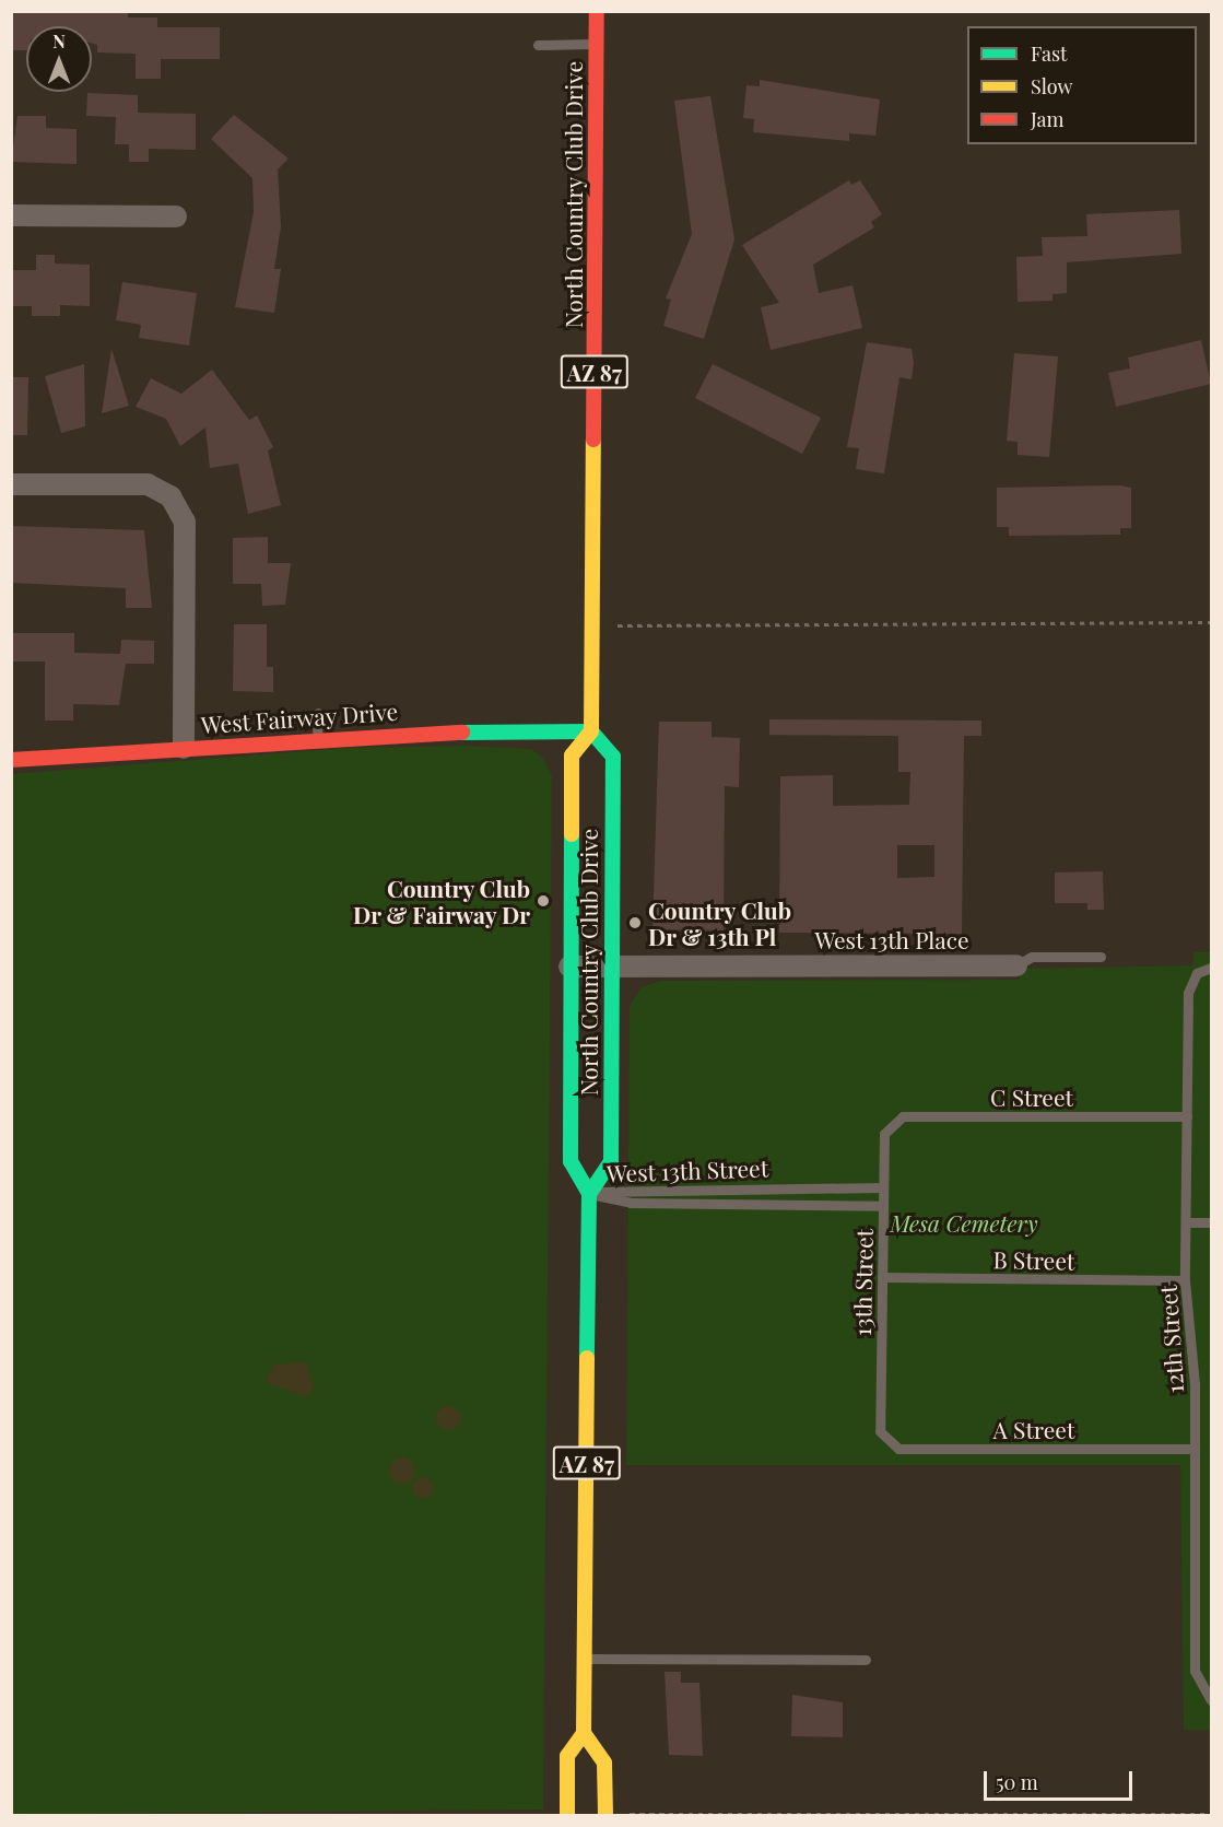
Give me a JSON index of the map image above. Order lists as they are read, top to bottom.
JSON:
{
  "streets": {
    "main road": ["North Country Club Drive", "AZ 87", "West Fairway Drive"],
    "street": ["West 13th Place"],
    "lane": [
      "C Street",
      "West 13th Street",
      "B Street",
      "13th Street",
      "12th Street",
      "A Street"
    ]
  },
  "crossings": [
    ["North Country Club Drive", "AZ 87"],
    ["North Country Club Drive", "West Fairway Drive"],
    ["North Country Club Drive", "West 13th Place"],
    ["North Country Club Drive", "West 13th Street"],
    ["AZ 87", "West 13th Street"],
    ["C Street", "13th Street"],
    ["C Street", "12th Street"],
    ["West 13th Street", "13th Street"],
    ["B Street", "13th Street"],
    ["B Street", "12th Street"],
    ["13th Street", "A Street"],
    ["12th Street", "A Street"]
  ],
  "parks": ["Mesa Cemetery"],
  "places": ["Country Club Dr & Fairway Dr", "Country Club Dr & 13th Pl"],
  "legend": ["Fast", "Slow", "Jam"],
  "scale_bar": "50 m",
  "north": "top"
}
